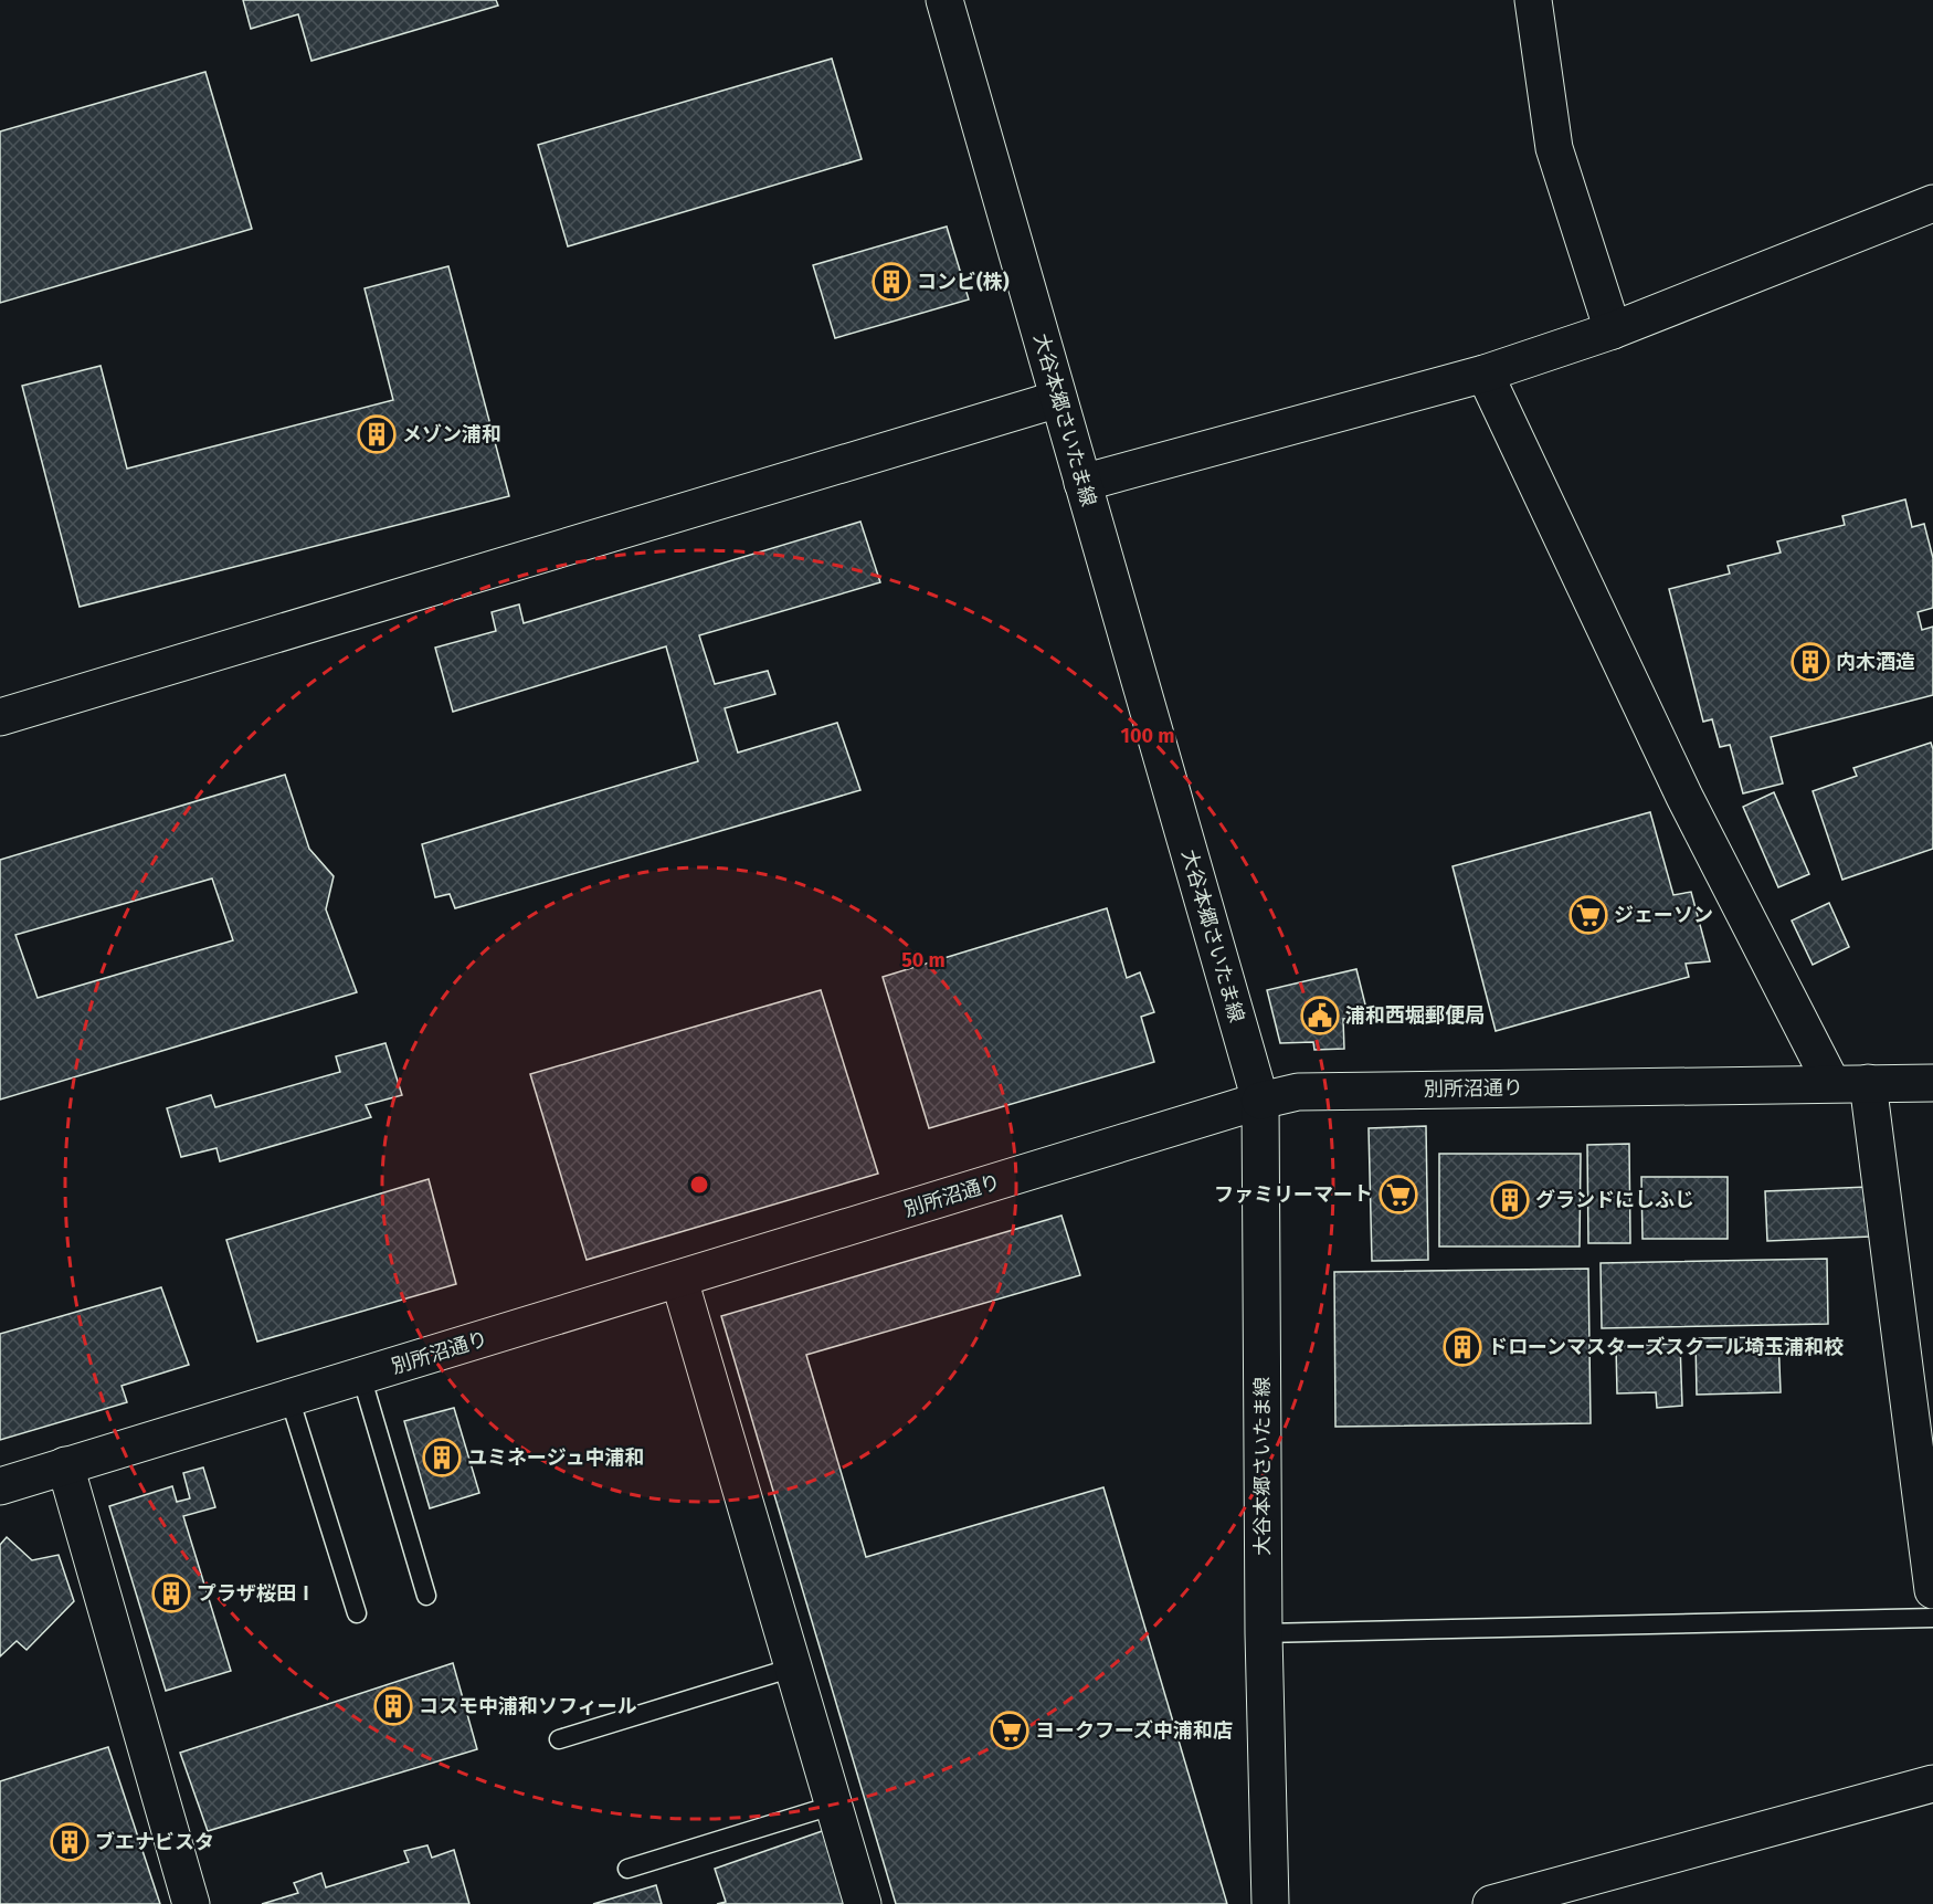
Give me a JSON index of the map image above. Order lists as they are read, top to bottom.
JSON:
{
  "streets": {
    "street": ["大谷本郷さいたま線", "別所沼通り"]
  },
  "crossings": [
    ["大谷本郷さいたま線", "別所沼通り"]
  ],
  "places": {
    "building": [
      "コンビ(株)",
      "メゾン浦和",
      "内木酒造",
      "グランドにしふじ",
      "ドローンマスターズスクール埼玉浦和校",
      "ユミネージュ中浦和",
      "プラザ桜田Ⅰ",
      "コスモ中浦和ソフィール",
      "ブエナビスタ"
    ],
    "supermarket": ["ジェーソン", "ファミリーマート", "ヨークフーズ中浦和店"],
    "public building": ["浦和西堀郵便局"]
  },
  "rings": ["100 m", "50 m"]
}
